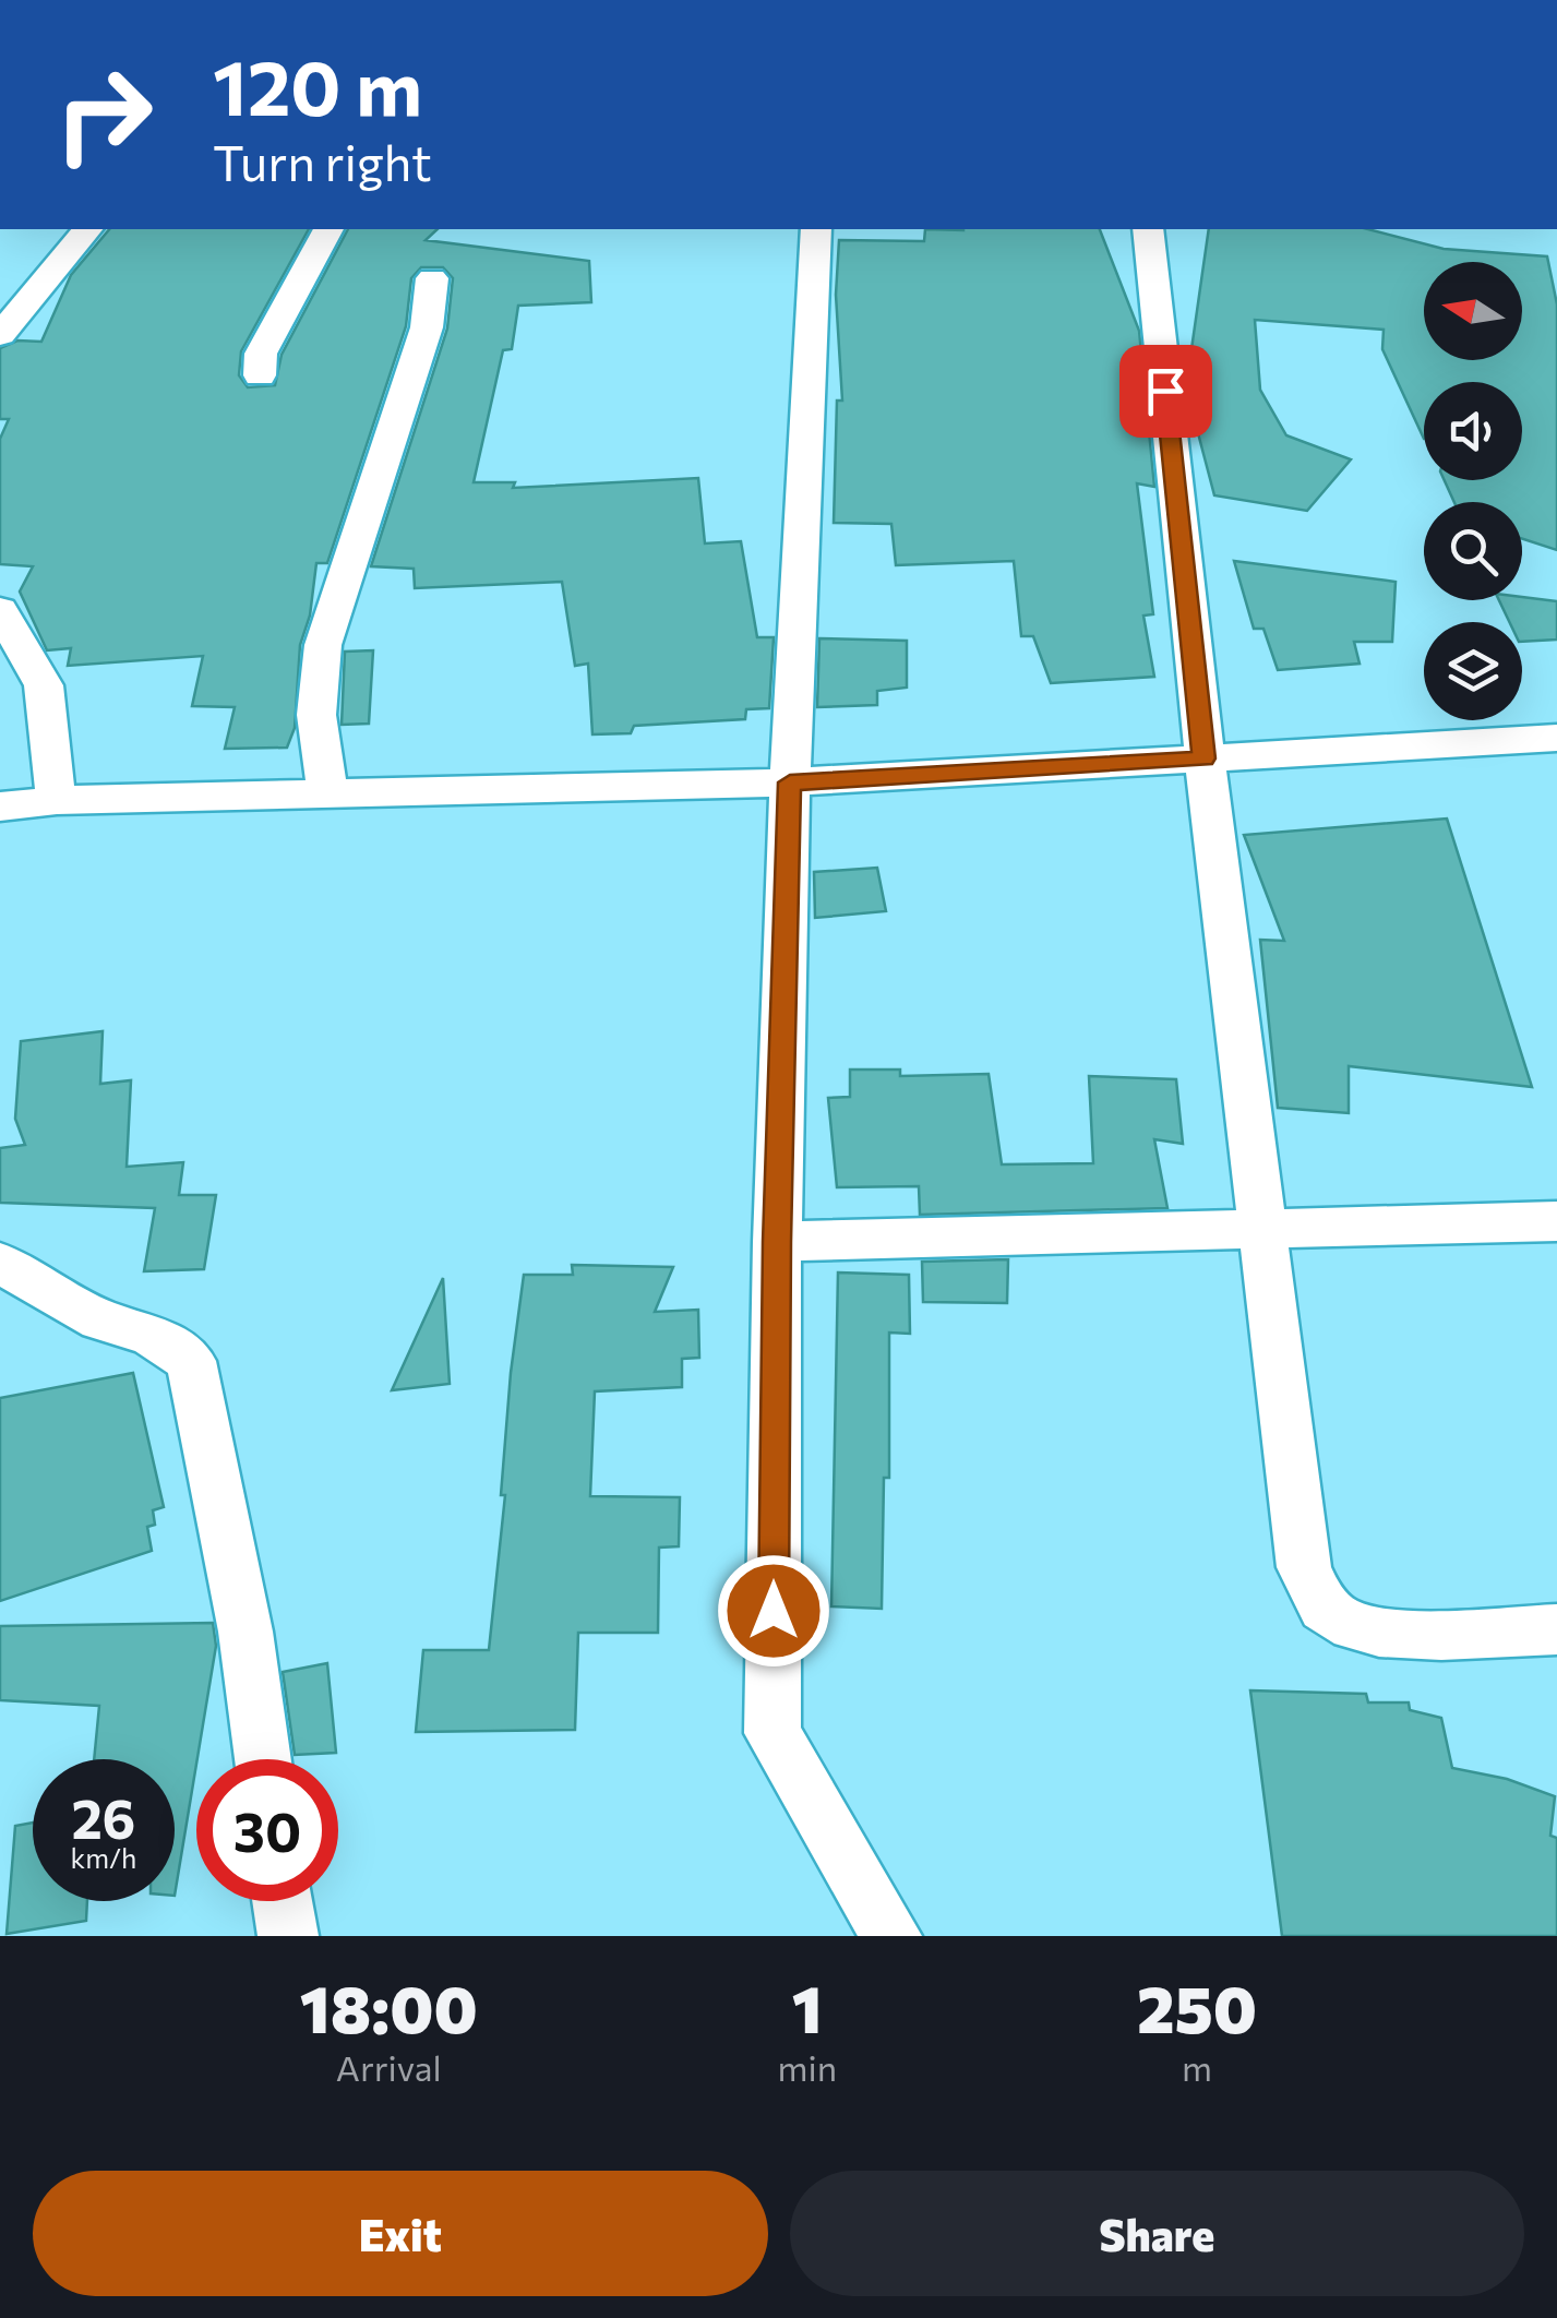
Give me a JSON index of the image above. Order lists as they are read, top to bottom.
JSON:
{
  "north": "left",
  "page": {
    "turn": ["120 m", "Turn right"],
    "speed": "26 km/h",
    "limit": "30",
    "eta": [
      "18:00",
      "Arrival",
      "1",
      "min",
      "250",
      "m"
    ],
    "buttons": ["Exit", "Share"]
  }
}
